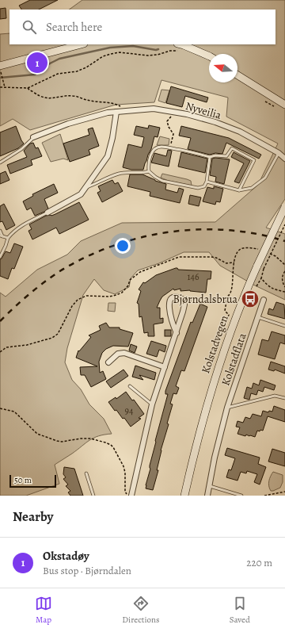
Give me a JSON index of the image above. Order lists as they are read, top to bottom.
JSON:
{
  "streets": {
    "main road": ["Kolstadvegen"],
    "street": ["Nyveilia", "Kolstadflata"]
  },
  "places": {
    "bus stop": ["Bjørndalsbrua"]
  },
  "house_numbers": ["146", "94"],
  "scale_bar": "50 m",
  "north": "left",
  "page": {
    "search": "Search here",
    "pins": "1",
    "scale": "50 m",
    "heading": "Nearby",
    "list": [
      {
        "mark": "1",
        "name": "Okstadøy",
        "note": "Bus stop · Bjørndalen",
        "value": "220 m"
      }
    ],
    "nav": ["Map", "Directions", "Saved"]
  }
}
